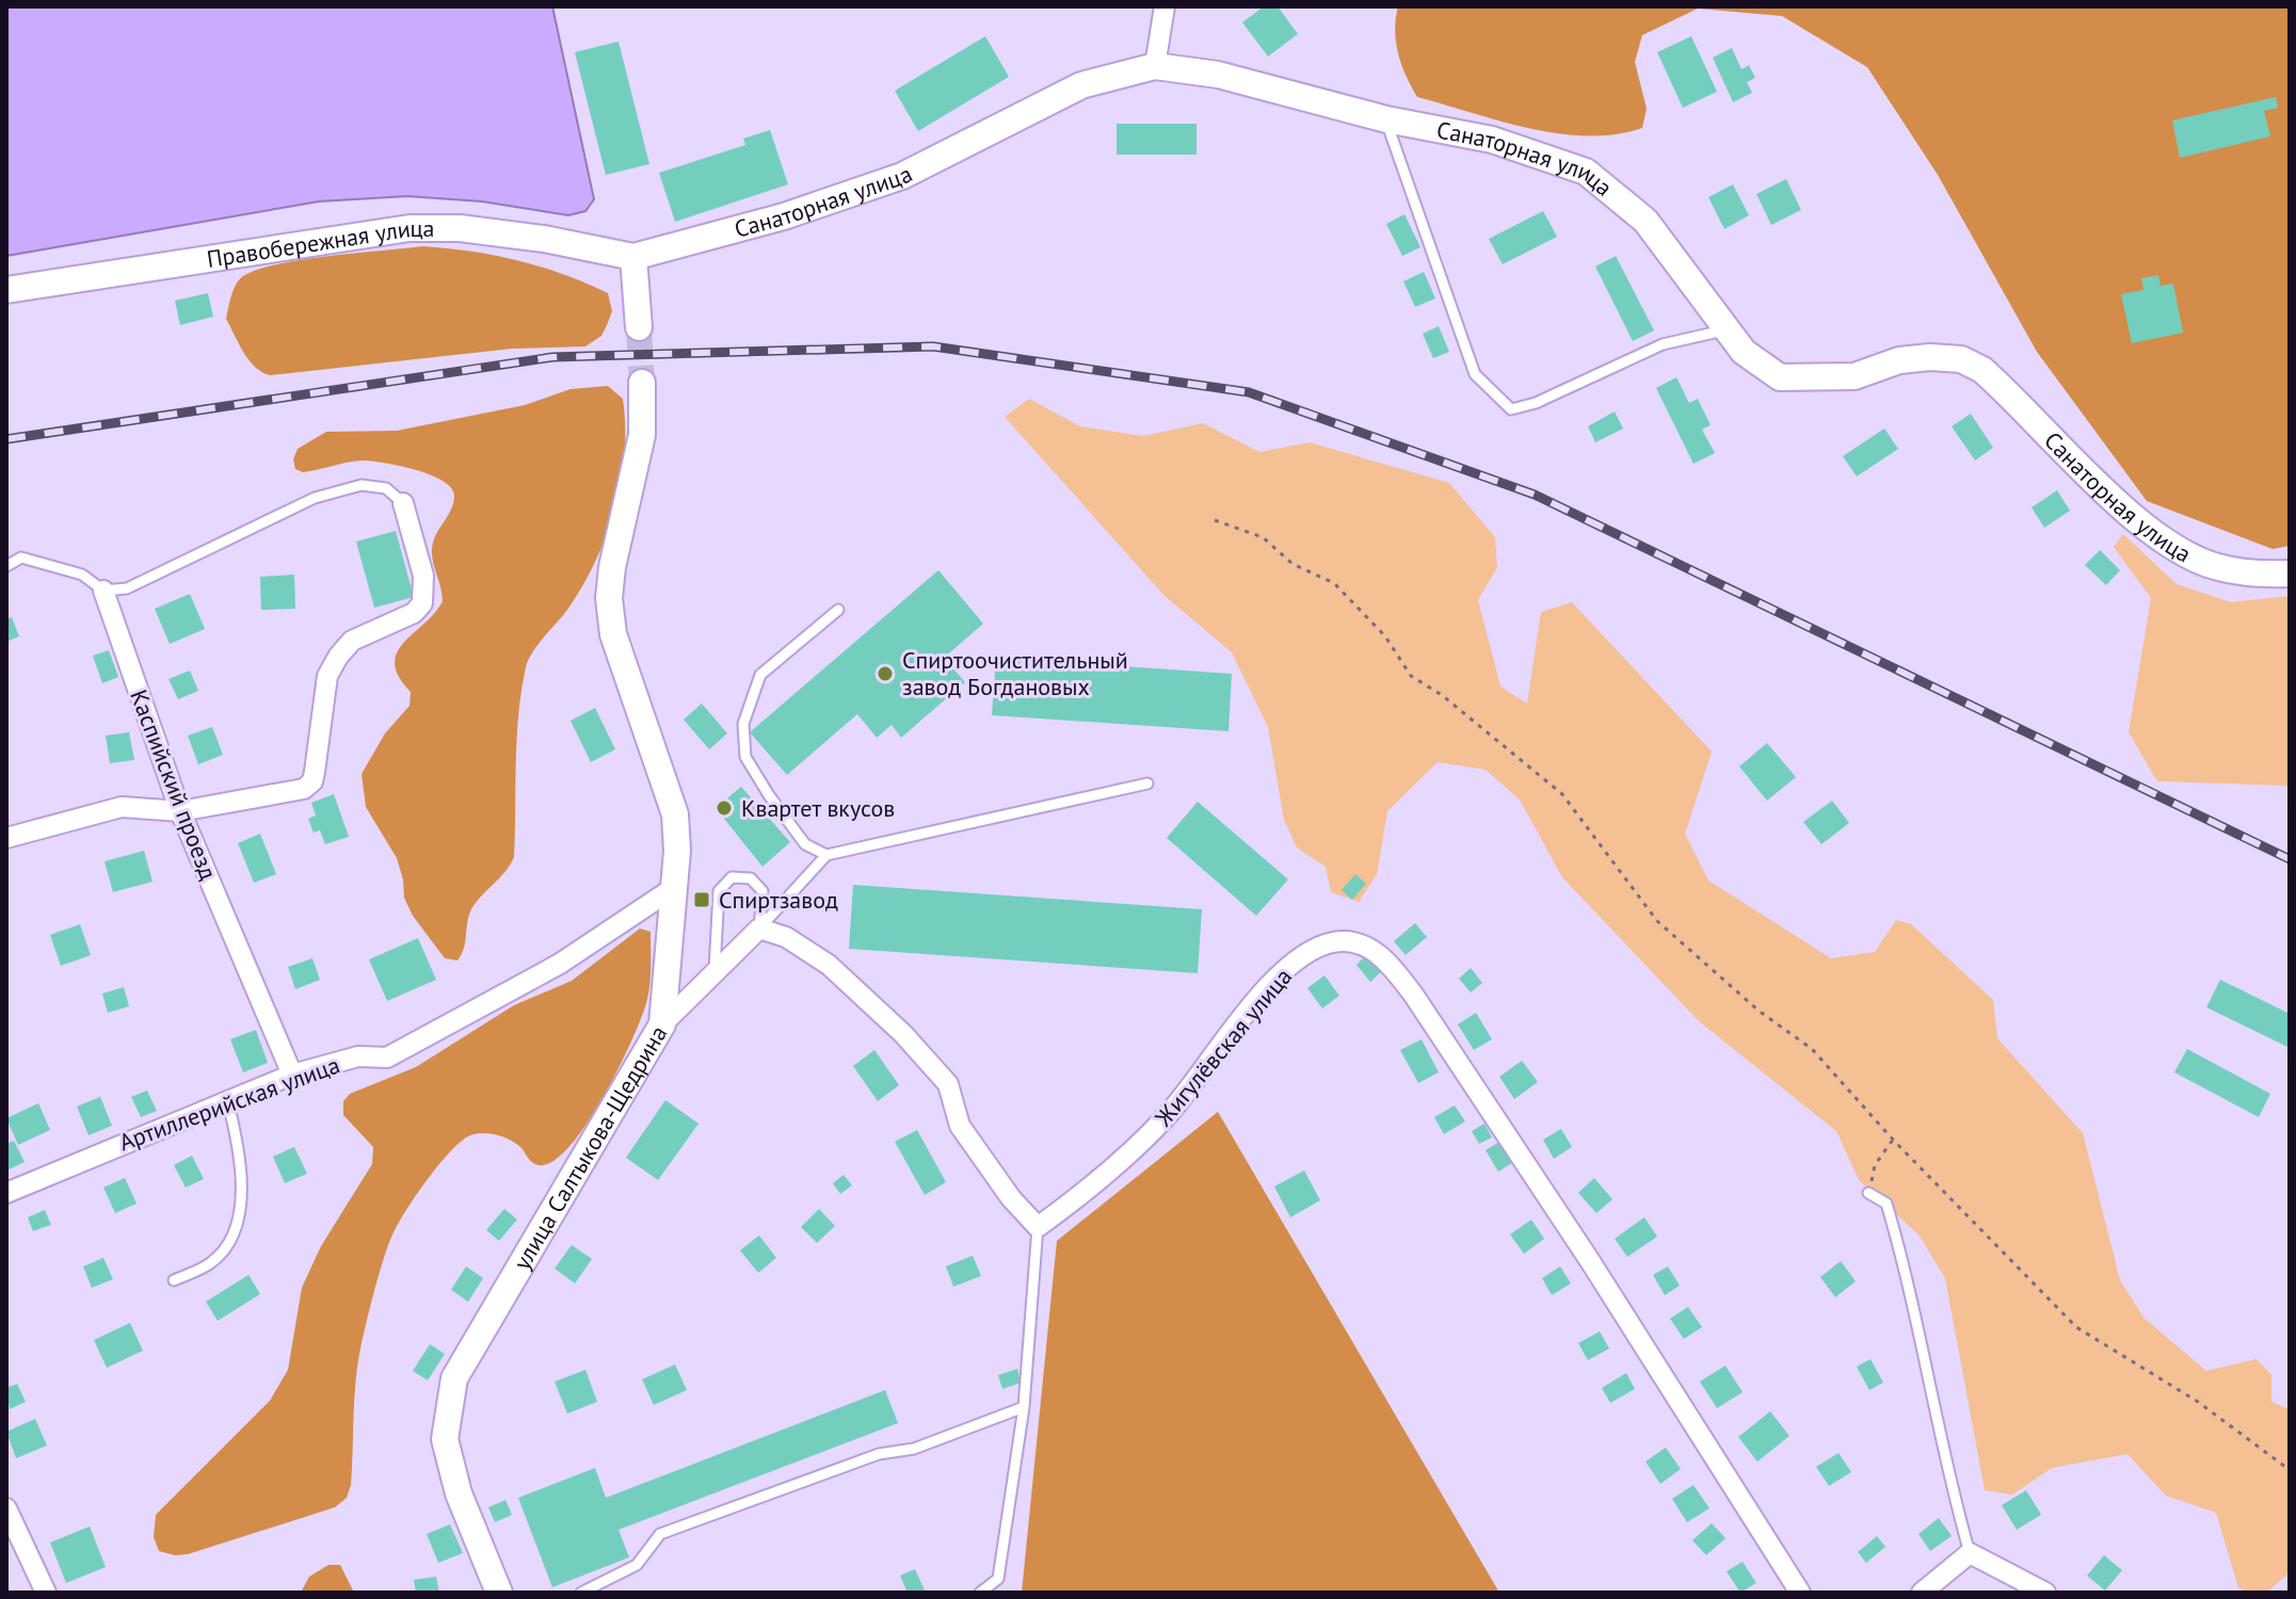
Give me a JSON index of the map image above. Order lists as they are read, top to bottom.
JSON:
{
  "streets": {
    "main road": ["Санаторная улица", "Правобережная улица", "улица Салтыкова-Щедрина"],
    "street": ["Каспийский проезд", "Жигулёвская улица", "Артиллерийская улица"]
  },
  "crossings": [
    ["Санаторная улица", "Правобережная улица"],
    ["Каспийский проезд", "Артиллерийская улица"],
    ["Артиллерийская улица", "улица Салтыкова-Щедрина"]
  ],
  "places": {
    "other": ["Спиртоочистительный завод Богдановых", "Квартет вкусов"],
    "transit": ["Спиртзавод"]
  }
}
